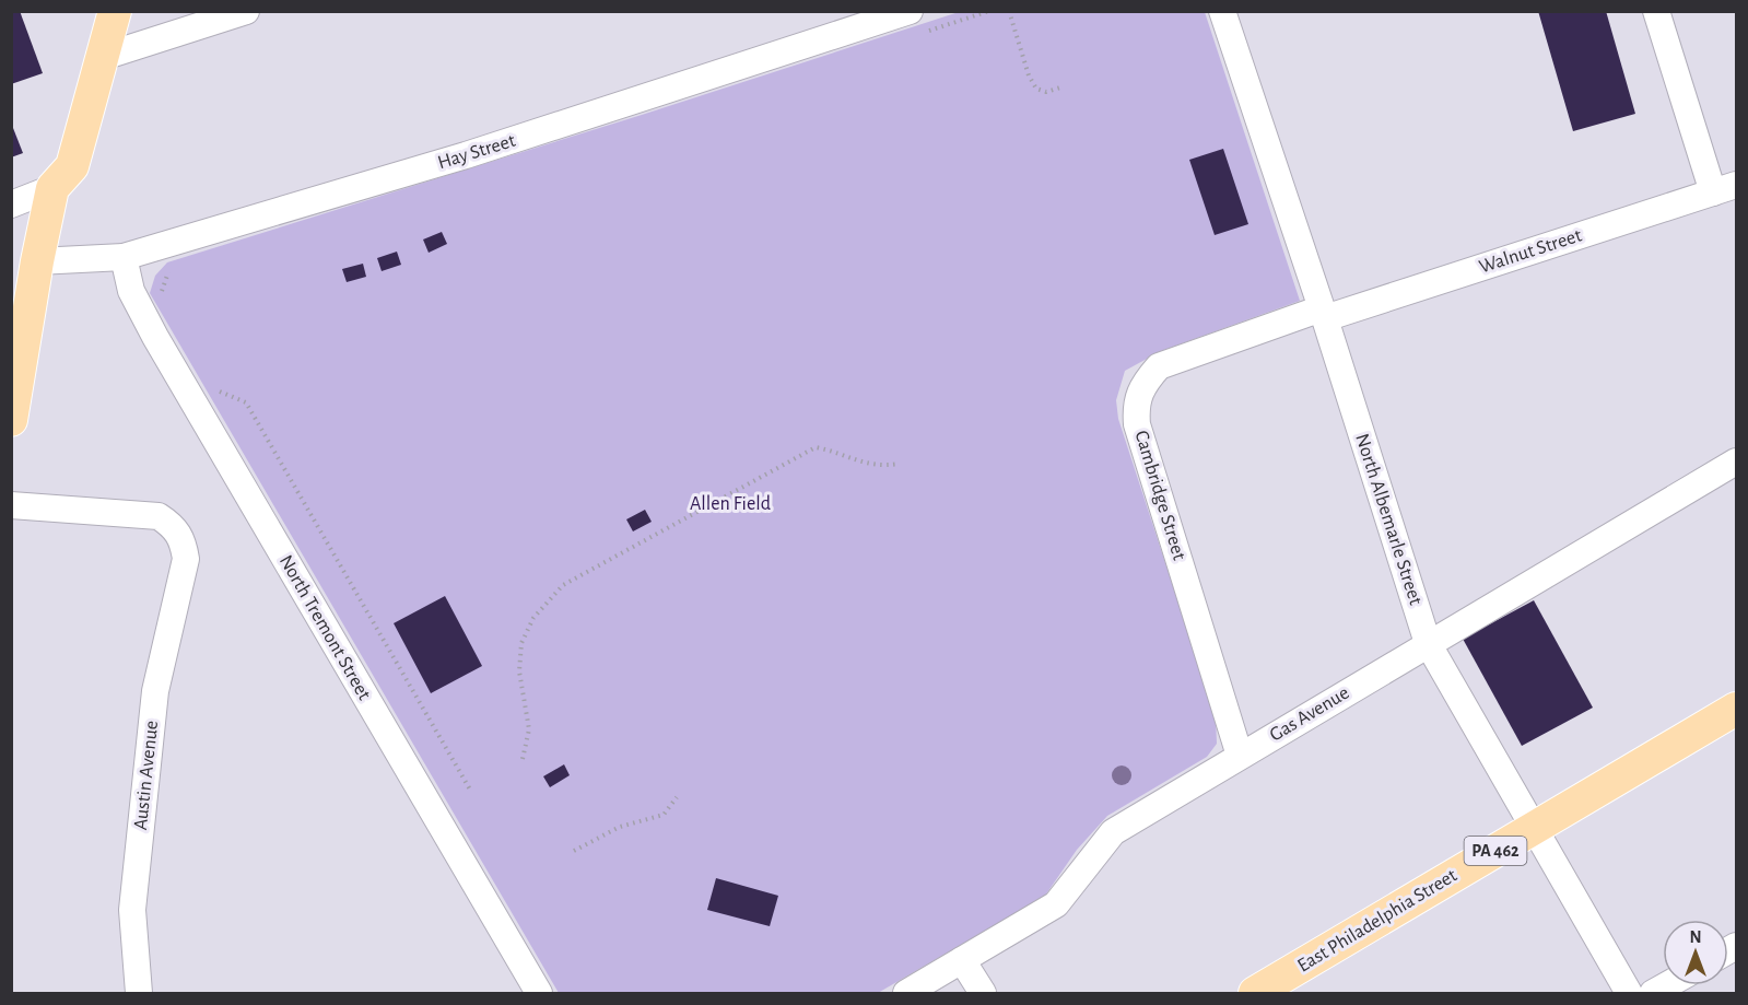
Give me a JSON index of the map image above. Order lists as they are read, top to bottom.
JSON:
{
  "streets": {
    "main road": ["PA 462", "East Philadelphia Street"],
    "street": [
      "Hay Street",
      "Walnut Street",
      "Cambridge Street",
      "North Albemarle Street",
      "North Tremont Street",
      "Gas Avenue",
      "Austin Avenue"
    ]
  },
  "crossings": [
    ["Hay Street", "North Tremont Street"],
    ["Walnut Street", "Cambridge Street"],
    ["Walnut Street", "North Albemarle Street"],
    ["Cambridge Street", "North Albemarle Street"],
    ["Cambridge Street", "Gas Avenue"],
    ["North Albemarle Street", "Gas Avenue"],
    ["North Albemarle Street", "East Philadelphia Street"]
  ],
  "parks": ["Allen Field"],
  "north": "top"
}
